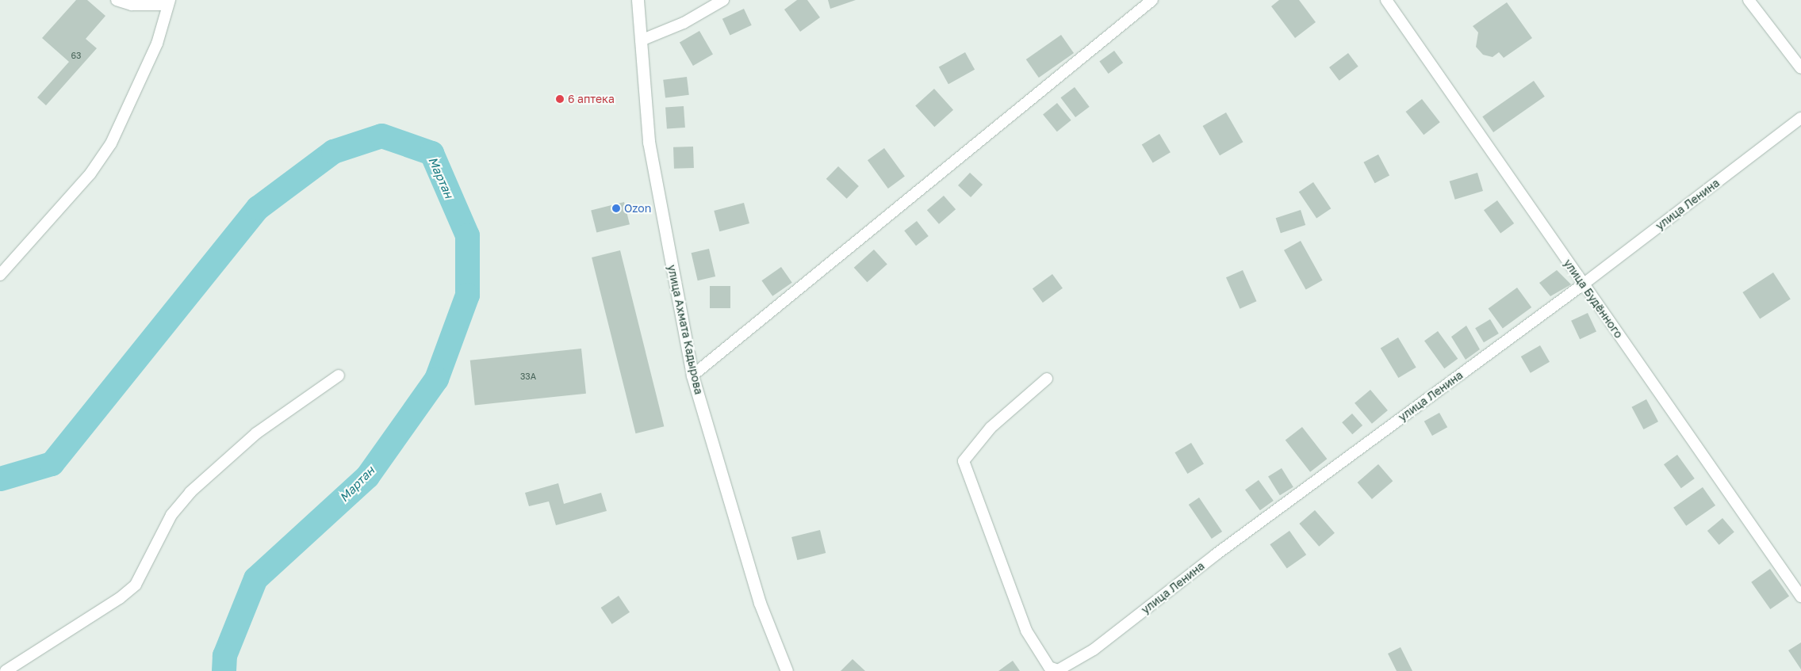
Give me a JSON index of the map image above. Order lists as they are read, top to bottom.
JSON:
{
  "streets": {
    "main road": ["улица Ахмата Кадырова"],
    "street": ["улица Ленина", "улица Будённого"]
  },
  "crossings": [
    ["улица Ленина", "улица Будённого"]
  ],
  "water": ["Мартан"],
  "places": ["6 аптека", "Ozon"],
  "house_numbers": ["63", "33А"]
}
